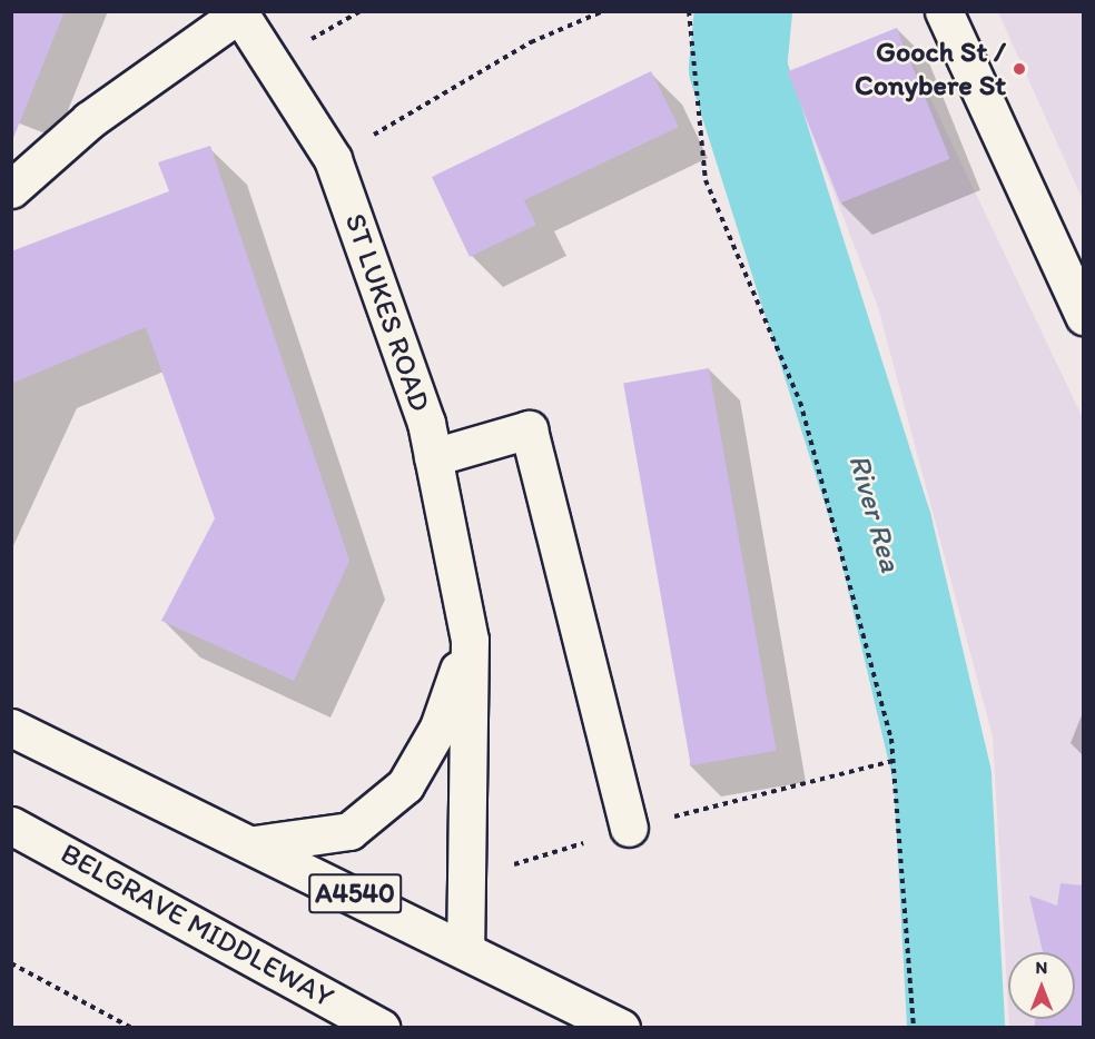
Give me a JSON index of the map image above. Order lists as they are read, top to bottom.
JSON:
{
  "streets": {
    "main road": ["ST LUKES ROAD", "A4540", "BELGRAVE MIDDLEWAY"]
  },
  "crossings": [
    ["ST LUKES ROAD", "A4540"]
  ],
  "water": ["River Rea"],
  "places": ["Gooch St / Conybere St"],
  "north": "top"
}
